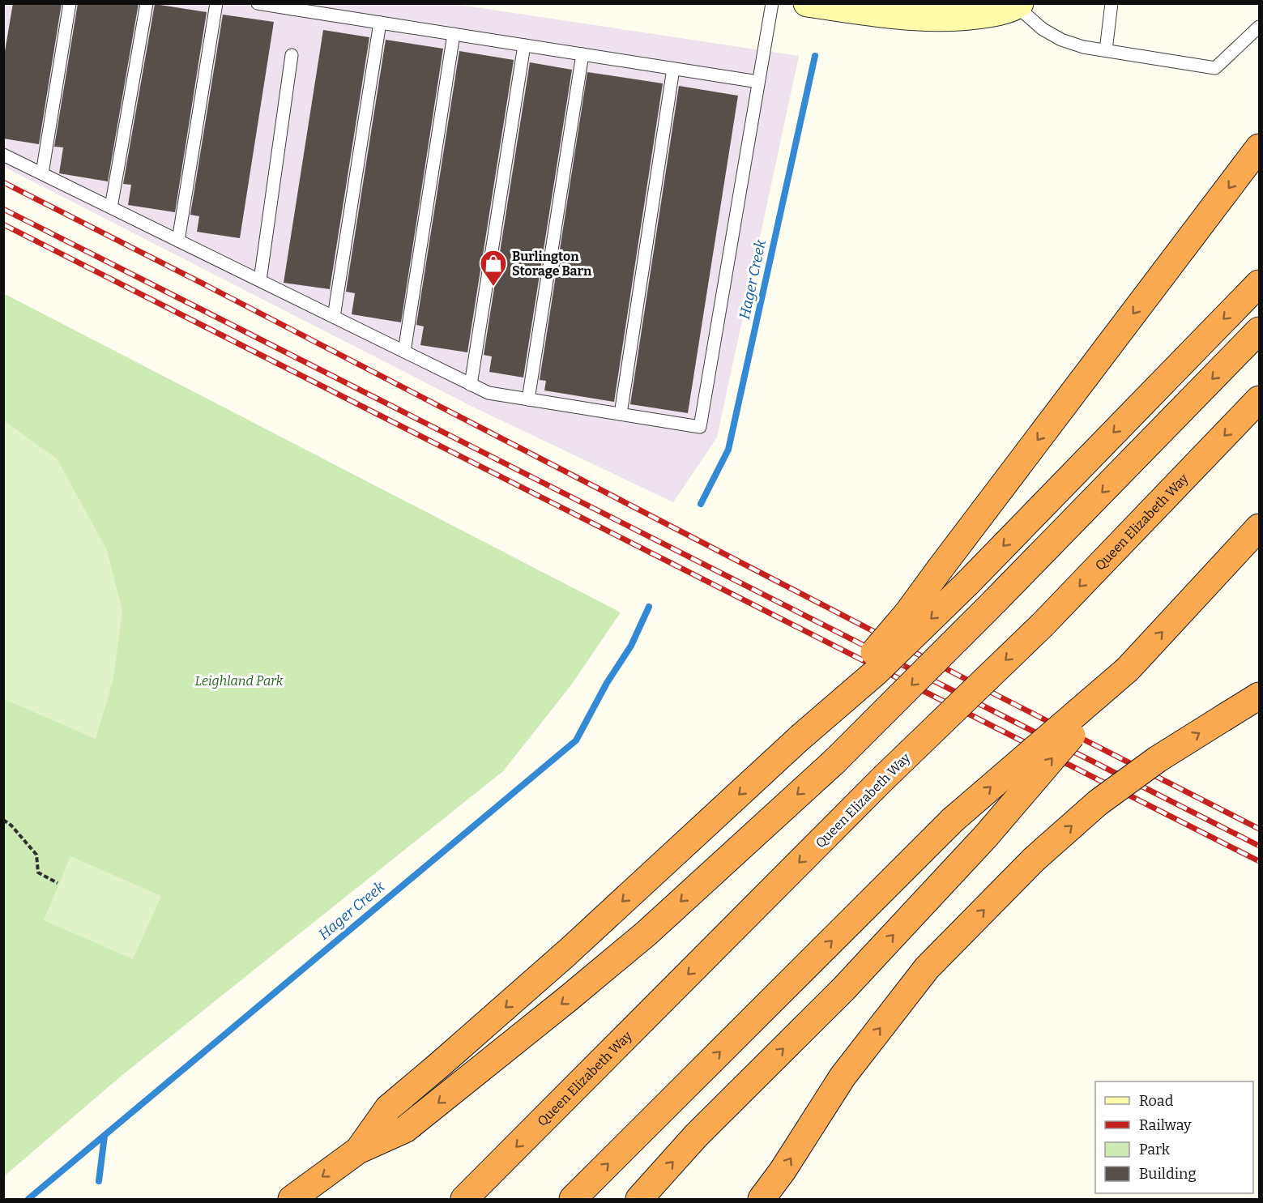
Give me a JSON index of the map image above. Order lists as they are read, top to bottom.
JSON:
{
  "streets": {
    "highway": ["Queen Elizabeth Way"]
  },
  "water": ["Hager Creek"],
  "parks": ["Leighland Park"],
  "places": {
    "shop": ["Burlington Storage Barn"]
  },
  "legend": [
    "Road",
    "Railway",
    "Park",
    "Building"
  ]
}
